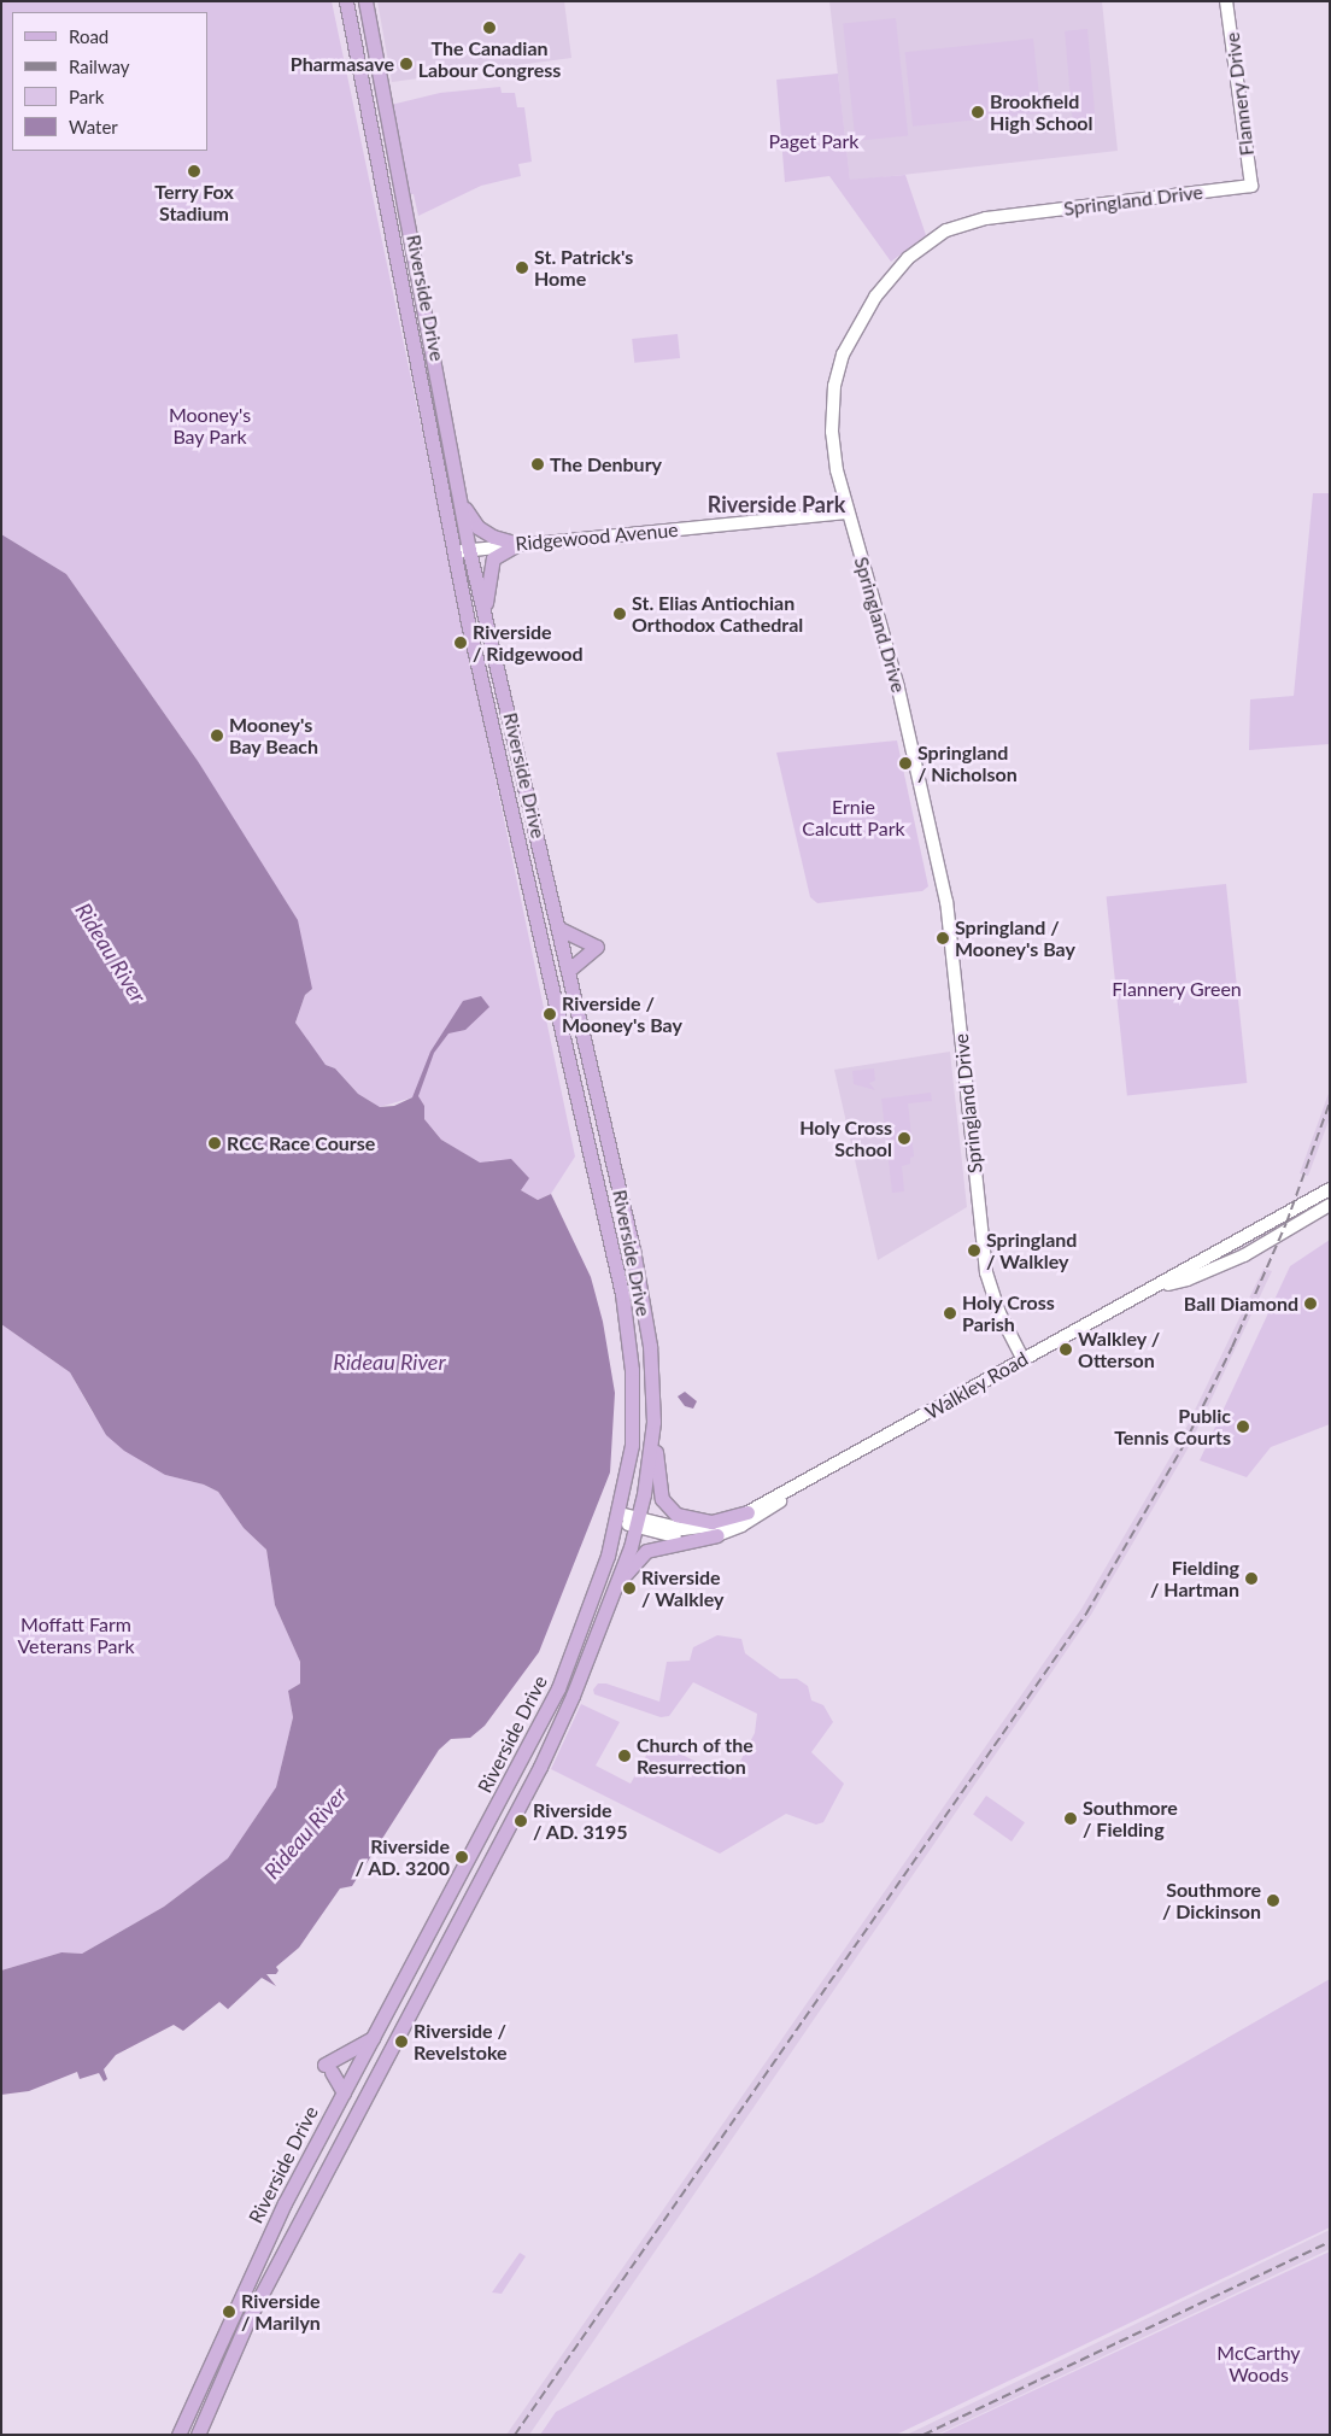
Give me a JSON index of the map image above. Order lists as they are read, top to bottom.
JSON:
{
  "streets": {
    "main road": ["Riverside Drive"],
    "street": [
      "Flannery Drive",
      "Springland Drive",
      "Ridgewood Avenue",
      "Walkley Road"
    ]
  },
  "crossings": [
    ["Flannery Drive", "Springland Drive"],
    ["Springland Drive", "Ridgewood Avenue"],
    ["Springland Drive", "Walkley Road"],
    ["Riverside Drive", "Ridgewood Avenue"],
    ["Riverside Drive", "Walkley Road"]
  ],
  "districts": ["Riverside Park"],
  "water": ["Rideau River"],
  "parks": [
    "Paget Park",
    "Mooney's Bay Park",
    "Ernie Calcutt Park",
    "Flannery Green",
    "Moffatt Farm Veterans Park",
    "McCarthy Woods"
  ],
  "places": [
    "The Canadian Labour Congress",
    "Pharmasave",
    "Brookfield High School",
    "Terry Fox Stadium",
    "St. Patrick's Home",
    "The Denbury",
    "St. Elias Antiochian Orthodox Cathedral",
    "Riverside / Ridgewood",
    "Mooney's Bay Beach",
    "Springland / Nicholson",
    "Springland / Mooney's Bay",
    "Riverside / Mooney's Bay",
    "Holy Cross School",
    "RCC Race Course",
    "Springland / Walkley",
    "Ball Diamond",
    "Holy Cross Parish",
    "Walkley / Otterson",
    "Public Tennis Courts",
    "Fielding / Hartman",
    "Riverside / Walkley",
    "Church of the Resurrection",
    "Southmore / Fielding",
    "Riverside / AD. 3195",
    "Riverside / AD. 3200",
    "Southmore / Dickinson",
    "Riverside / Revelstoke",
    "Riverside / Marilyn"
  ],
  "legend": [
    "Road",
    "Railway",
    "Park",
    "Water"
  ]
}
